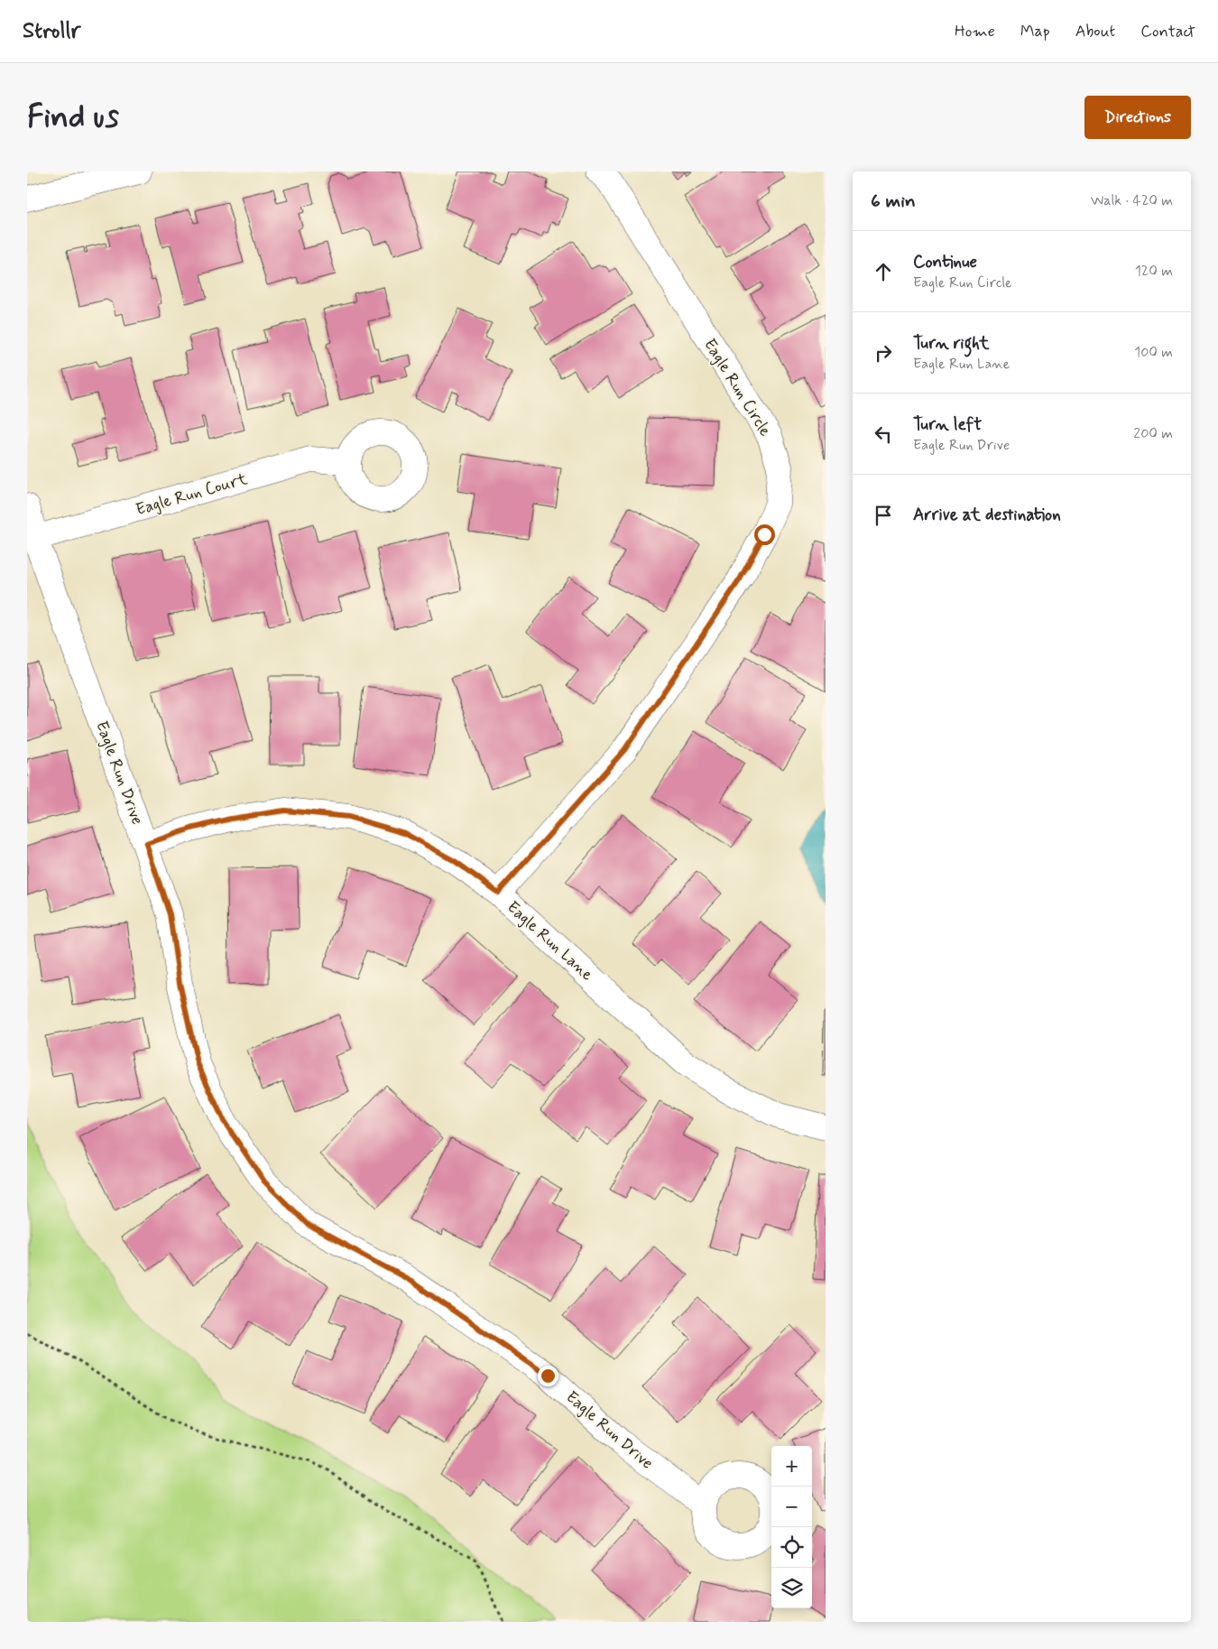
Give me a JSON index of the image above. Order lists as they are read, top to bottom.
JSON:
{
  "streets": {
    "street": [
      "Eagle Run Circle",
      "Eagle Run Court",
      "Eagle Run Drive",
      "Eagle Run Lane"
    ]
  },
  "crossings": [
    ["Eagle Run Circle", "Eagle Run Lane"],
    ["Eagle Run Court", "Eagle Run Drive"],
    ["Eagle Run Drive", "Eagle Run Lane"]
  ],
  "page": {
    "header": "Strollr",
    "nav": [
      "Home",
      "Map",
      "About",
      "Contact"
    ],
    "buttons": "Directions",
    "title": "Find us",
    "heading": ["6 min", "Walk · 420 m"],
    "list": [
      ["Continue", "Eagle Run Circle", "120 m"],
      ["Turn right", "Eagle Run Lane", "100 m"],
      ["Turn left", "Eagle Run Drive", "200 m"],
      "Arrive at destination"
    ],
    "map_buttons": ["+", "−"]
  }
}
